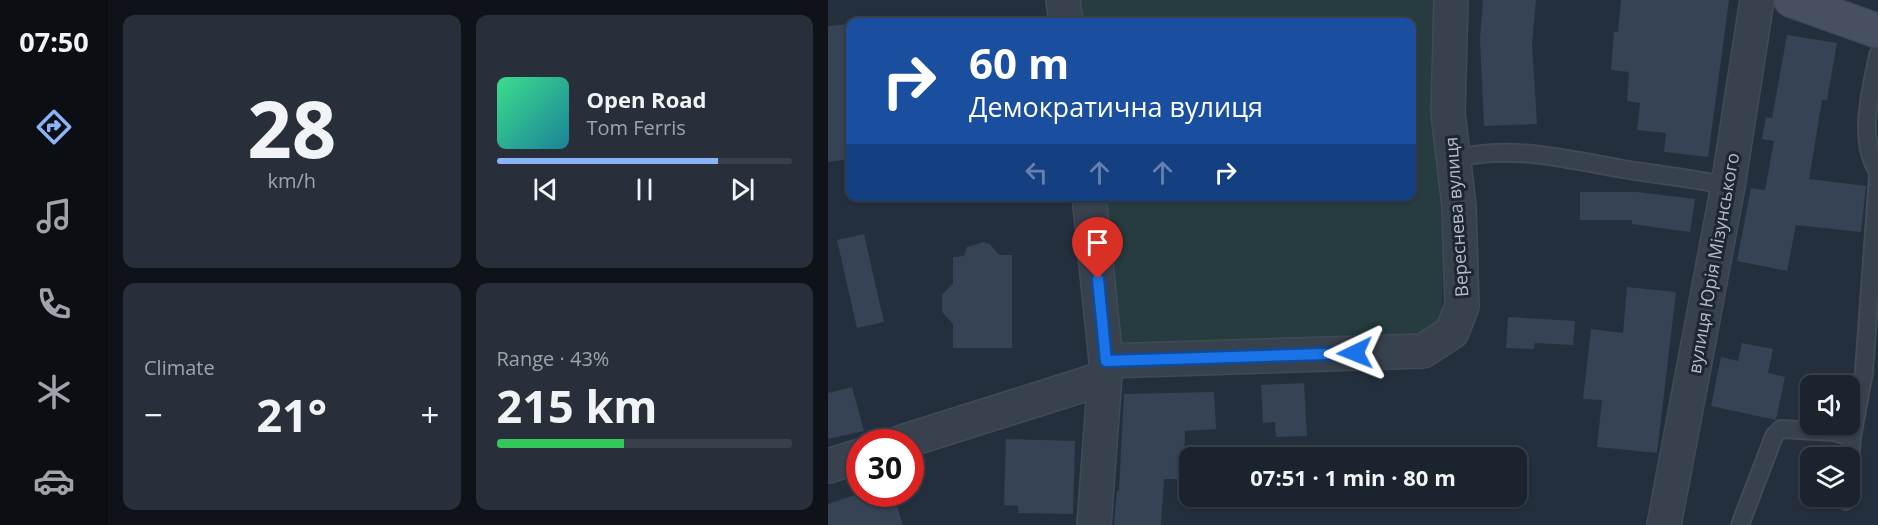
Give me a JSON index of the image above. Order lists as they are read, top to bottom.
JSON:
{
  "streets": {
    "street": ["Вереснева вулиця", "вулиця Юрія Мізунського"]
  },
  "page": {
    "tabs": "07:50",
    "tile": [
      ["28", "km/h"],
      "Climate",
      ["Range · 43%", "215 km"]
    ],
    "turn": ["60 m", "Демократична вулиця"],
    "song": ["Open Road", "Tom Ferris"],
    "heat": ["−", "21°", "+"],
    "limit": "30",
    "trip": "07:51 · 1 min · 80 m"
  }
}
